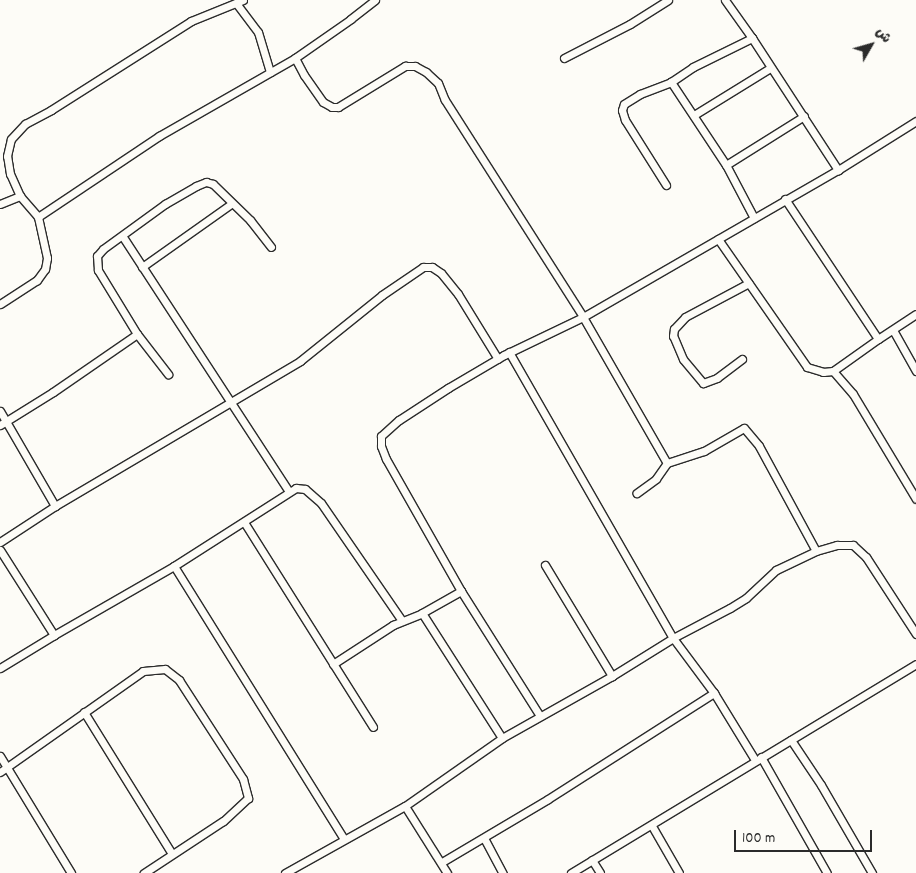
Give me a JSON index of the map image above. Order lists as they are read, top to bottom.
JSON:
{
  "scale_bar": "100 m",
  "north": "top right"
}
